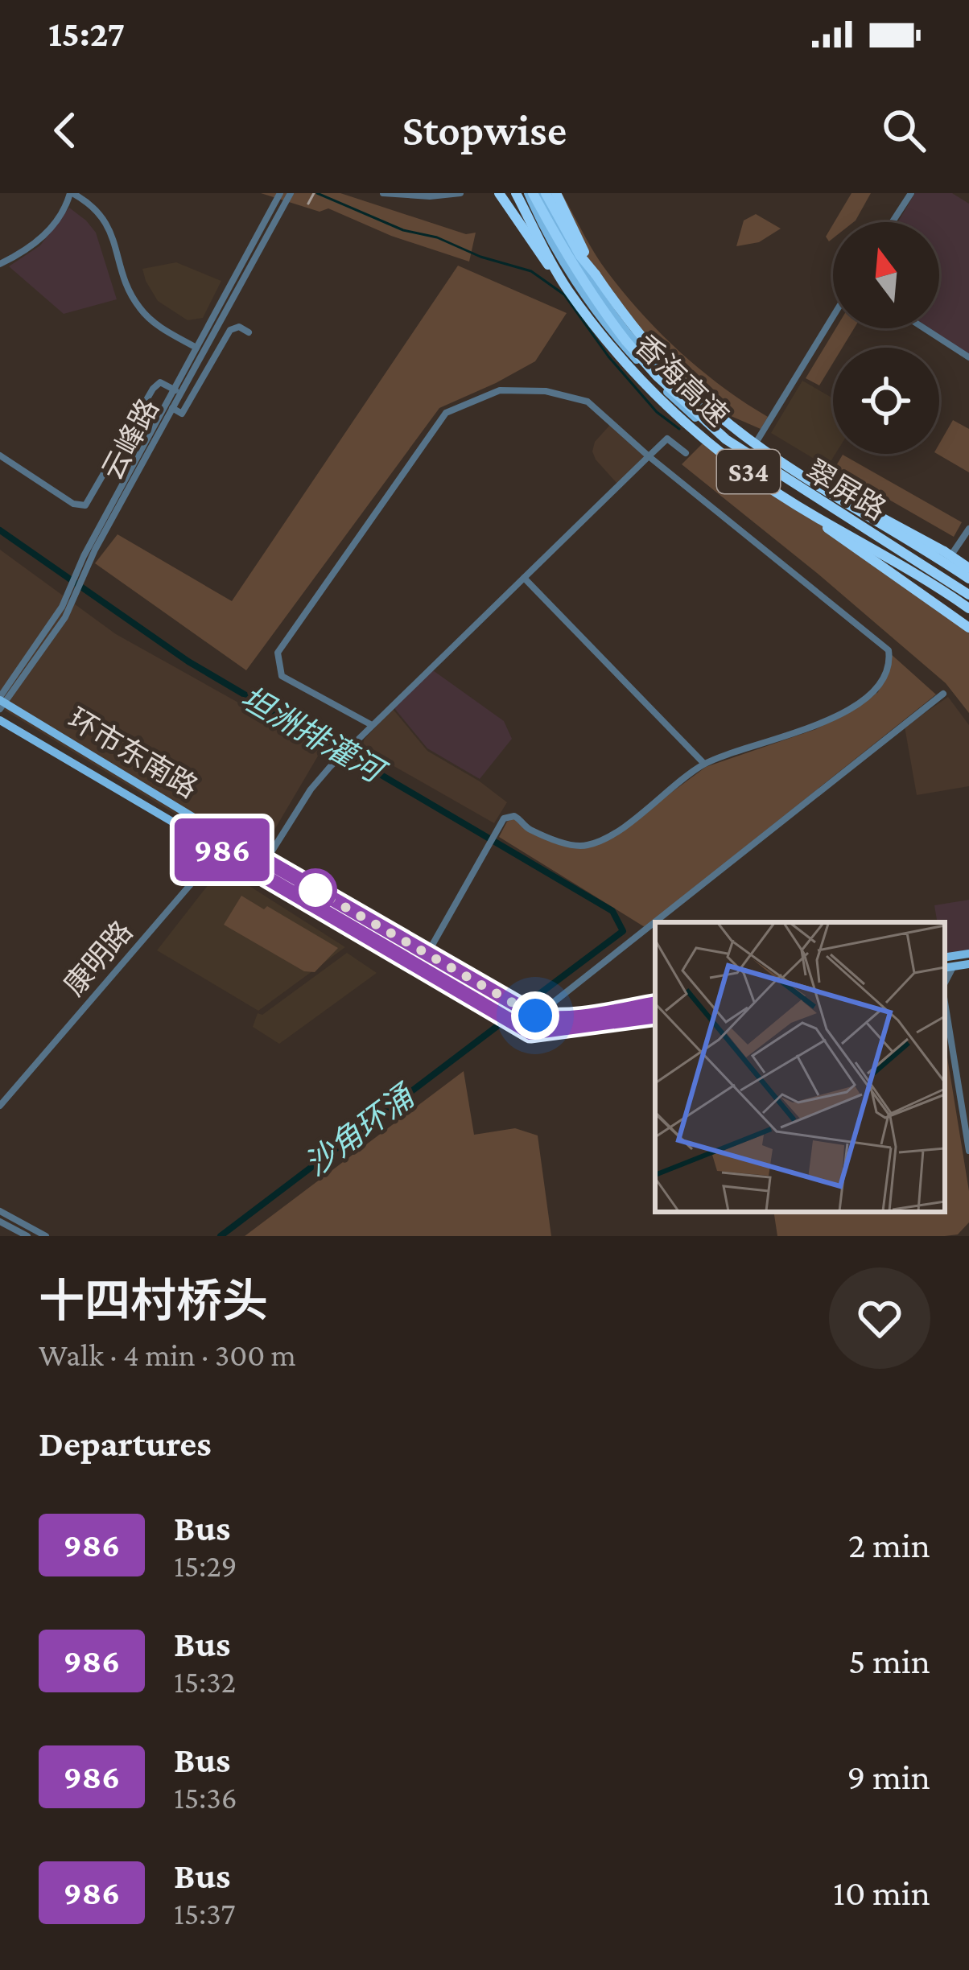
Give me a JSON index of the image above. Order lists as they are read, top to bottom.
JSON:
{
  "streets": {
    "highway": ["香海高速", "S34"],
    "main road": ["翠屏路", "环市东南路"],
    "street": ["云峰路", "康明路"]
  },
  "crossings": [
    ["香海高速", "翠屏路"],
    ["云峰路", "环市东南路"],
    ["环市东南路", "康明路"]
  ],
  "water": ["坦洲排灌河", "沙角环涌"],
  "lines": ["bus line 986"],
  "north": "top",
  "page": {
    "status": "15:27",
    "header": "Stopwise",
    "on_map": "986",
    "heading": [
      ["十四村桥头", "Walk · 4 min · 300 m"],
      "Departures"
    ],
    "list": [
      {
        "mark": "986",
        "name": "Bus",
        "note": "15:29",
        "value": "2 min"
      },
      {
        "mark": "986",
        "name": "Bus",
        "note": "15:32",
        "value": "5 min"
      },
      {
        "mark": "986",
        "name": "Bus",
        "note": "15:36",
        "value": "9 min"
      },
      {
        "mark": "986",
        "name": "Bus",
        "note": "15:37",
        "value": "10 min"
      }
    ]
  }
}
